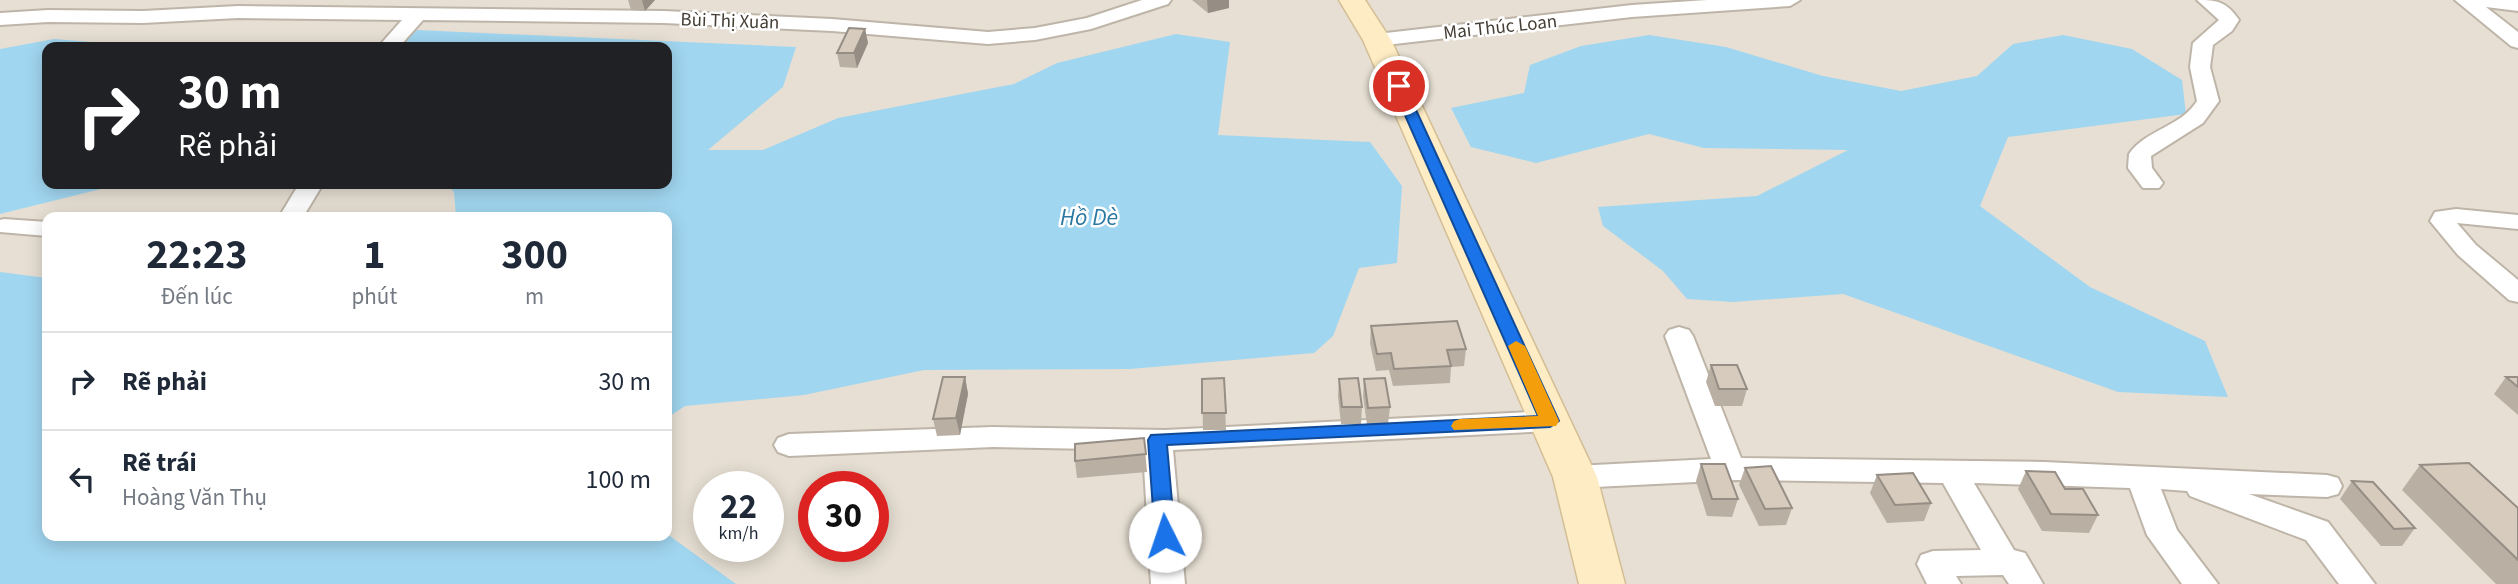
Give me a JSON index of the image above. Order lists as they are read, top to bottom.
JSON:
{
  "streets": {
    "street": ["Bùi Thị Xuân", "Mai Thúc Loan"]
  },
  "water": ["Hồ Dè"],
  "page": {
    "turn": ["30 m", "Rẽ phải"],
    "eta": [
      "22:23",
      "Đến lúc",
      "1",
      "phút",
      "300",
      "m"
    ],
    "list": [
      {
        "name": "Rẽ phải",
        "value": "30 m"
      },
      {
        "name": "Rẽ trái",
        "note": "Hoàng Văn Thụ",
        "value": "100 m"
      }
    ],
    "speed": "22 km/h",
    "limit": "30"
  }
}
